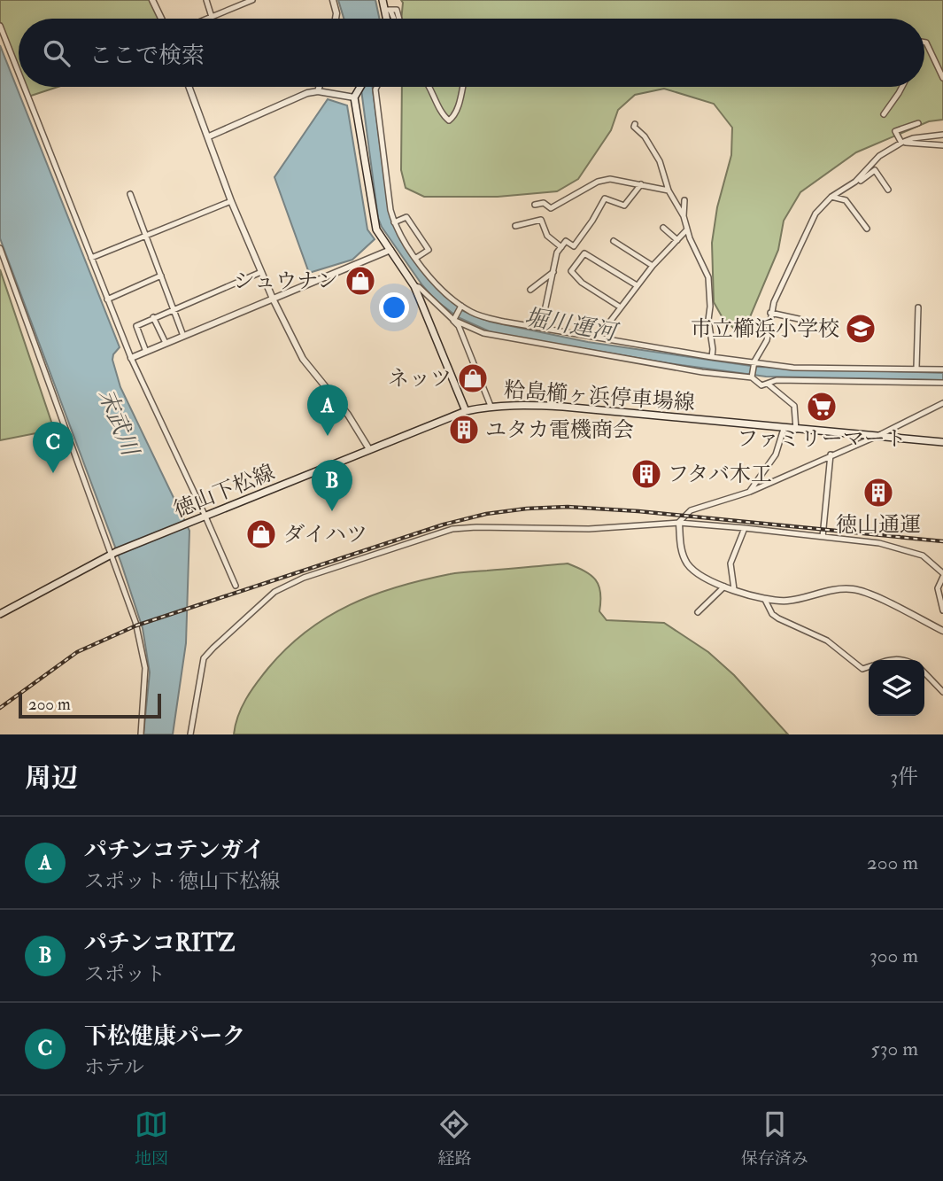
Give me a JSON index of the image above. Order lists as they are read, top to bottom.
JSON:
{
  "streets": {
    "main road": ["粭島櫛ヶ浜停車場線", "徳山下松線"]
  },
  "crossings": [
    ["粭島櫛ヶ浜停車場線", "徳山下松線"]
  ],
  "water": ["堀川運河", "末武川"],
  "places": {
    "shop": ["シュウナン", "ネッツ", "ダイハツ"],
    "school or university": ["市立櫛浜小学校"],
    "supermarket": ["ファミリーマート"],
    "building": ["ユタカ電機商会", "フタバ木工", "徳山通運"]
  },
  "scale_bar": "200 m",
  "page": {
    "search": "ここで検索",
    "pins": ["A", "C", "B"],
    "scale": "200 m",
    "heading": ["周辺", "3件"],
    "list": [
      {
        "mark": "A",
        "name": "パチンコテンガイ",
        "note": "スポット · 徳山下松線",
        "value": "200 m"
      },
      {
        "mark": "B",
        "name": "パチンコRITZ",
        "note": "スポット",
        "value": "300 m"
      },
      {
        "mark": "C",
        "name": "下松健康パーク",
        "note": "ホテル",
        "value": "530 m"
      }
    ],
    "nav": ["地図", "経路", "保存済み"]
  }
}
